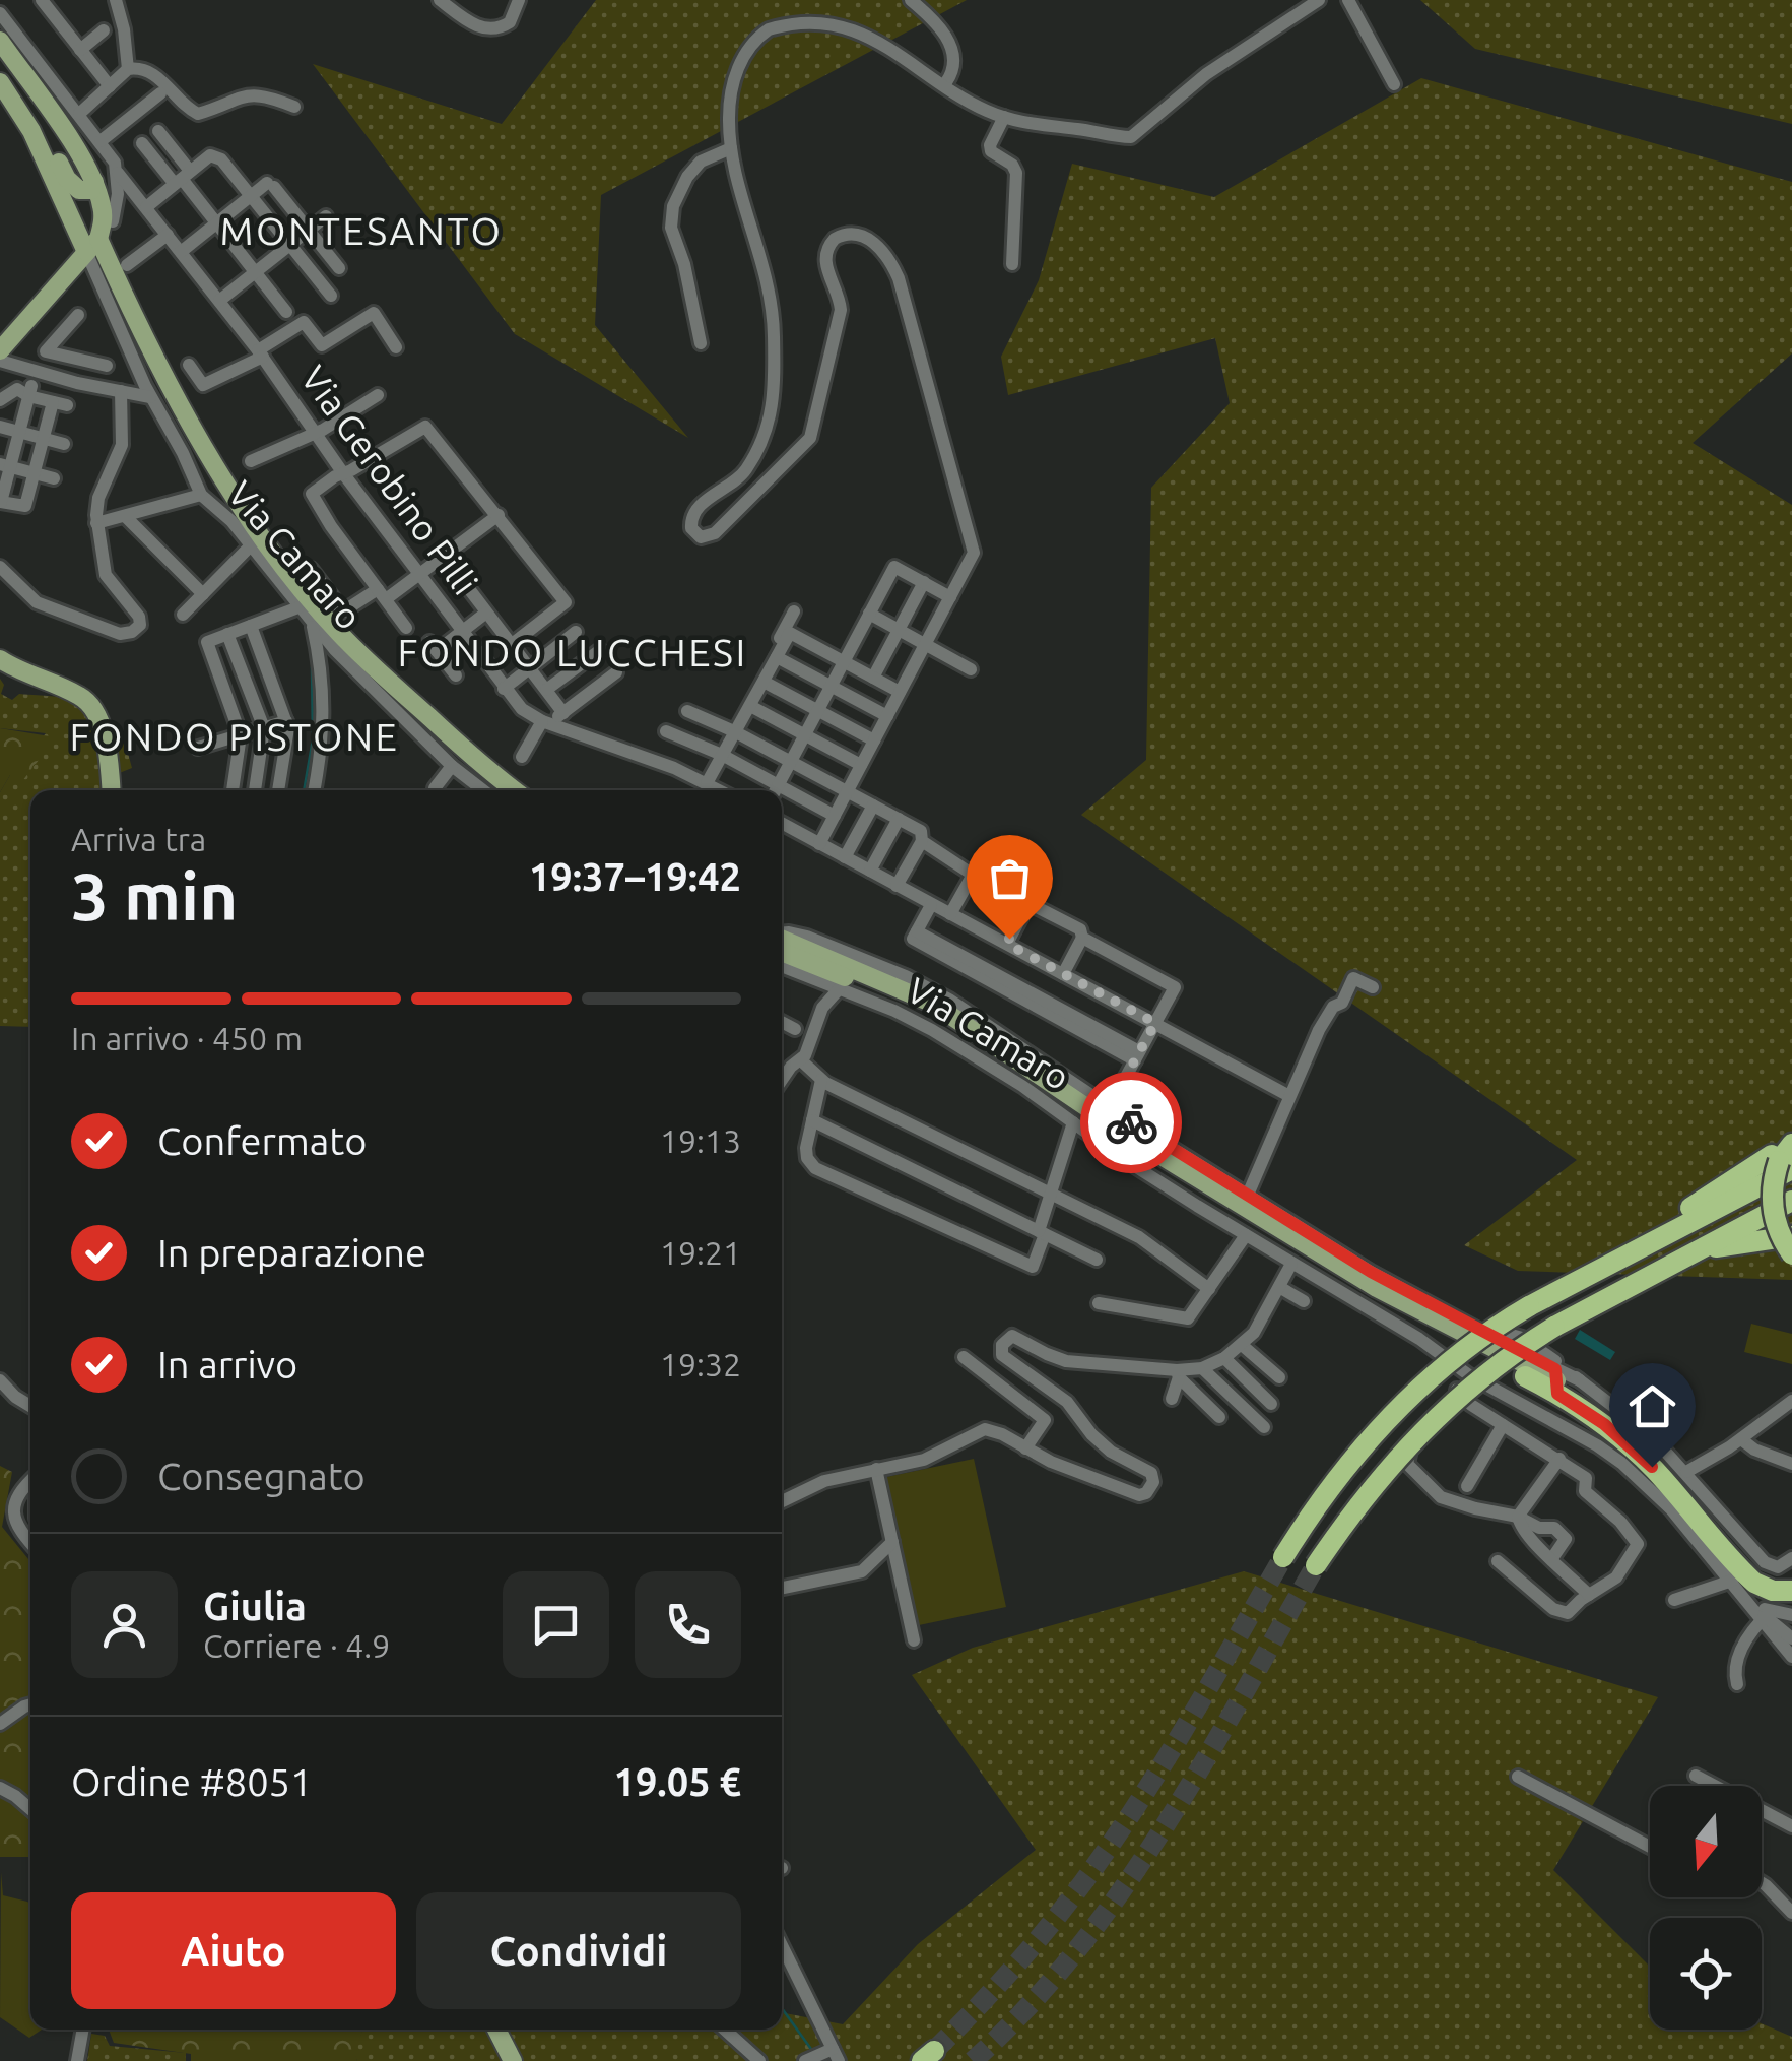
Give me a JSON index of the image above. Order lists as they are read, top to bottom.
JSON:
{
  "streets": {
    "street": ["Via Gerobino Pilli", "Via Camaro"]
  },
  "districts": ["MONTESANTO", "FONDO LUCCHESI", "FONDO PISTONE"],
  "north": "bottom",
  "page": {
    "heading": ["3 min", "Arriva tra", "19:37–19:42"],
    "panel": [
      "Giulia",
      "Corriere · 4.9",
      "Ordine #8051",
      "19.05 €"
    ],
    "bar": "In arrivo · 450 m",
    "list": [
      ["Confermato", "19:13"],
      ["In preparazione", "19:21"],
      ["In arrivo", "19:32"],
      "Consegnato"
    ],
    "buttons": ["Aiuto", "Condividi"]
  }
}
